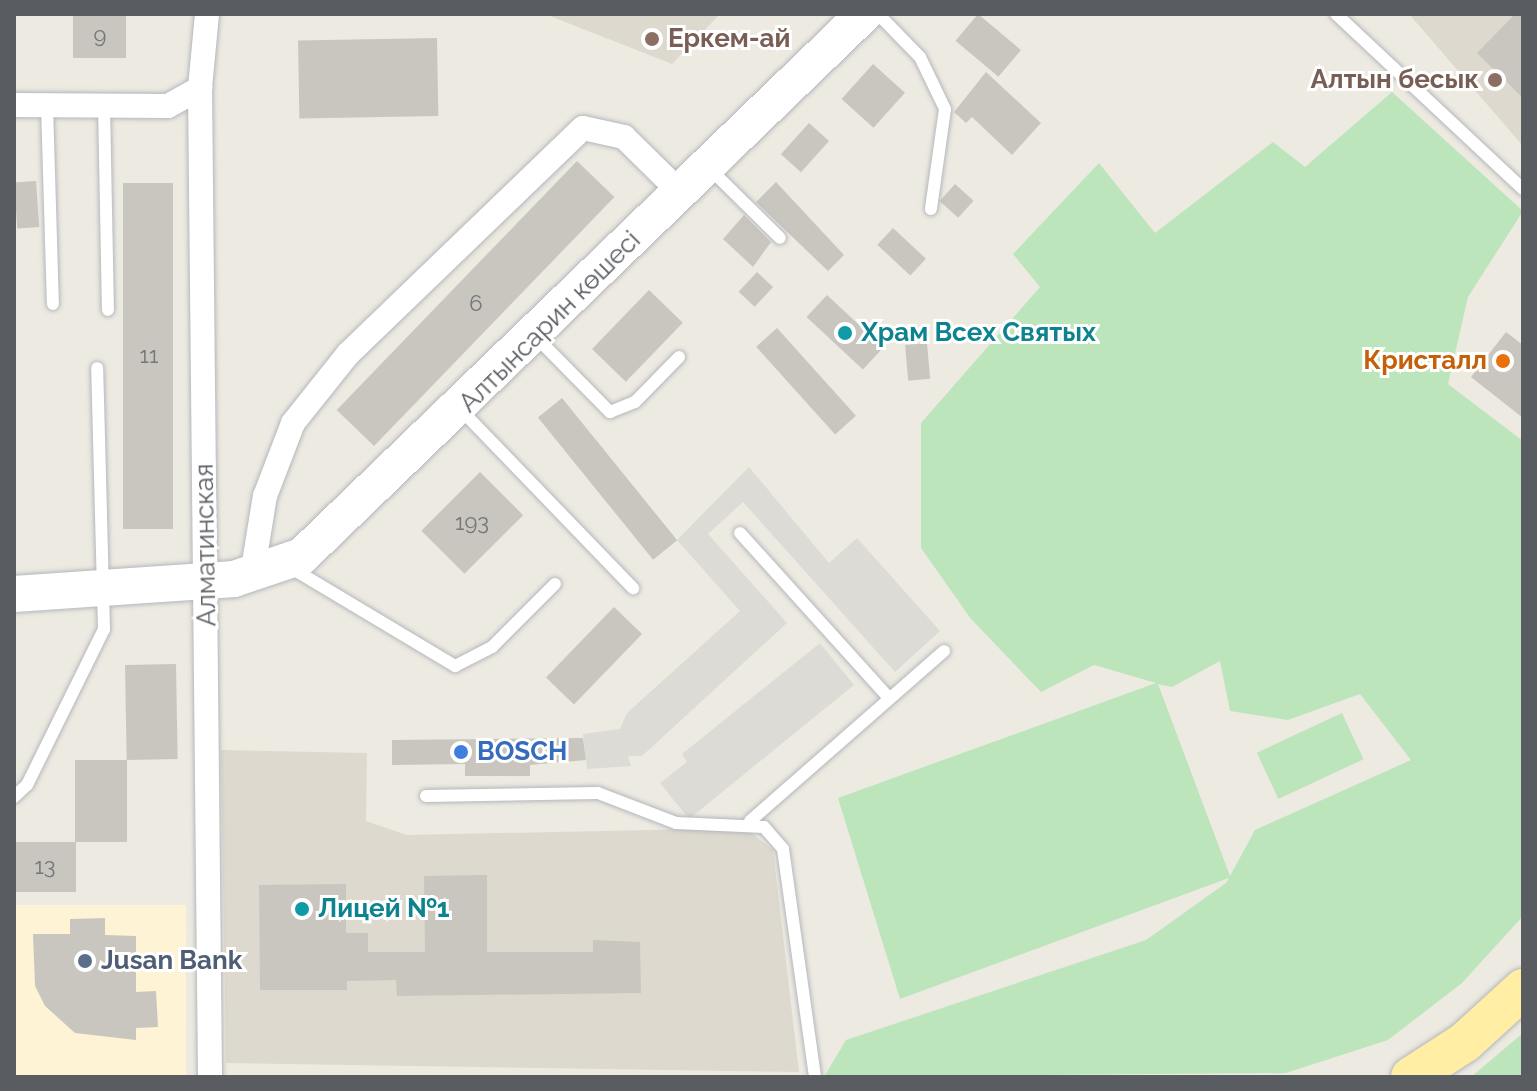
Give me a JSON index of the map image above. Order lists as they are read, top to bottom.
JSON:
{
  "streets": {
    "street": ["Алтынсарин көшесі", "Алматинская"]
  },
  "crossings": [
    ["Алтынсарин көшесі", "Алматинская"]
  ],
  "places": [
    "Еркем-ай",
    "Алтын бесык",
    "Храм Всех Святых",
    "Кристалл",
    "BOSCH",
    "Лицей №1",
    "Jusan Bank"
  ],
  "house_numbers": [
    "9",
    "6",
    "11",
    "193",
    "13"
  ]
}
